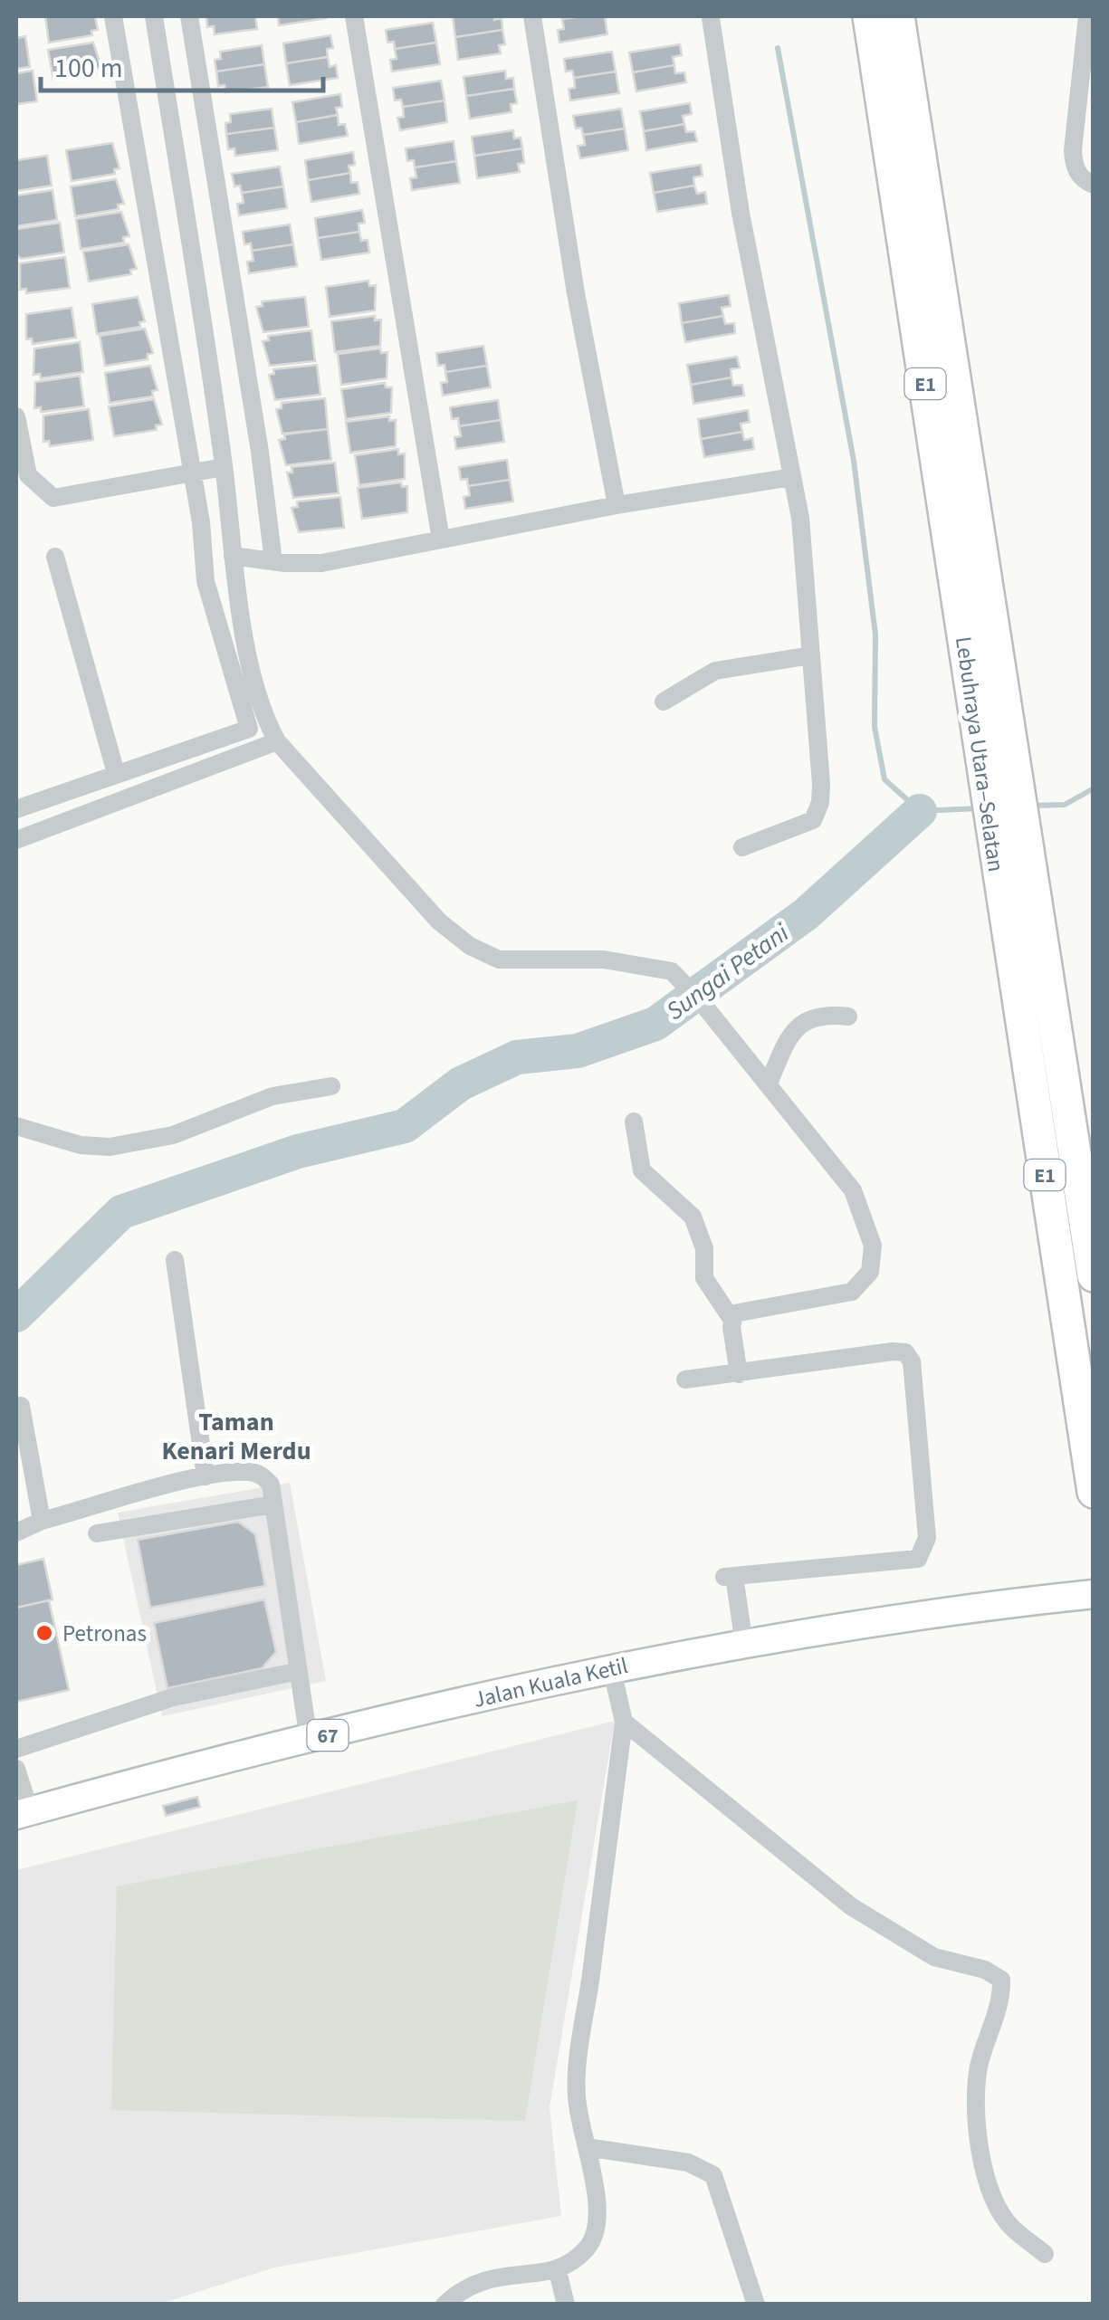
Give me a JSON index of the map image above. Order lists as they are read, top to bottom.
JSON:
{
  "streets": {
    "highway": ["E1", "Lebuhraya Utara–Selatan"],
    "main road": ["Jalan Kuala Ketil", "67"]
  },
  "districts": ["Taman Kenari Merdu"],
  "water": ["Sungai Petani"],
  "places": ["Petronas"],
  "scale_bar": "100 m"
}
